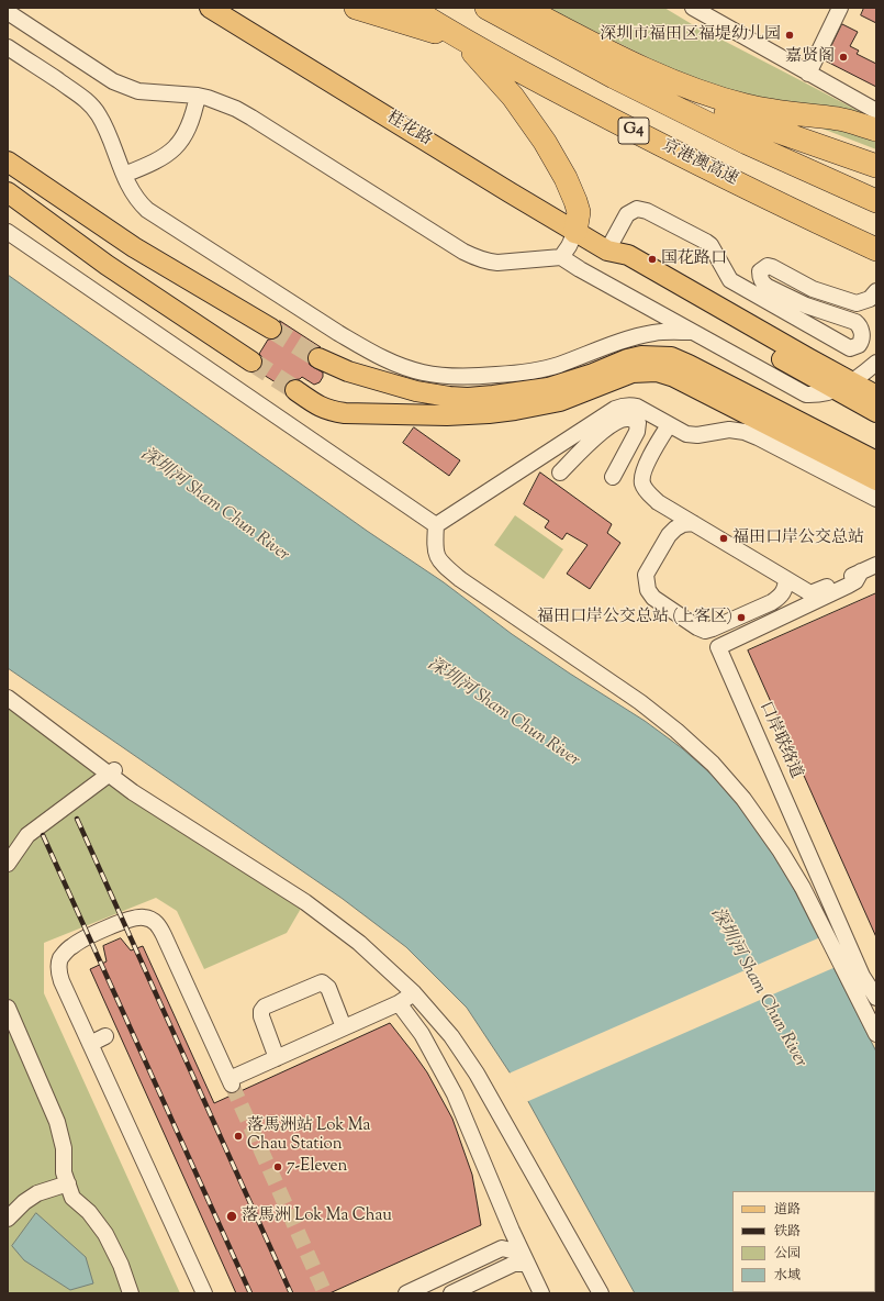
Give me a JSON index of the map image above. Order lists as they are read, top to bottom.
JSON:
{
  "streets": {
    "highway": ["G4", "京港澳高速"],
    "main road": ["桂花路"],
    "street": ["口岸联络道"]
  },
  "water": ["深圳河 Sham Chun River"],
  "places": [
    "深圳市福田区福堤幼儿园",
    "嘉贤阁",
    "国花路口",
    "福田口岸公交总站",
    "福田口岸公交总站 (上客区)",
    "落馬洲站 Lok Ma Chau Station",
    "7-Eleven",
    "落馬洲 Lok Ma Chau"
  ],
  "legend": [
    "道路",
    "铁路",
    "公园",
    "水域"
  ]
}
